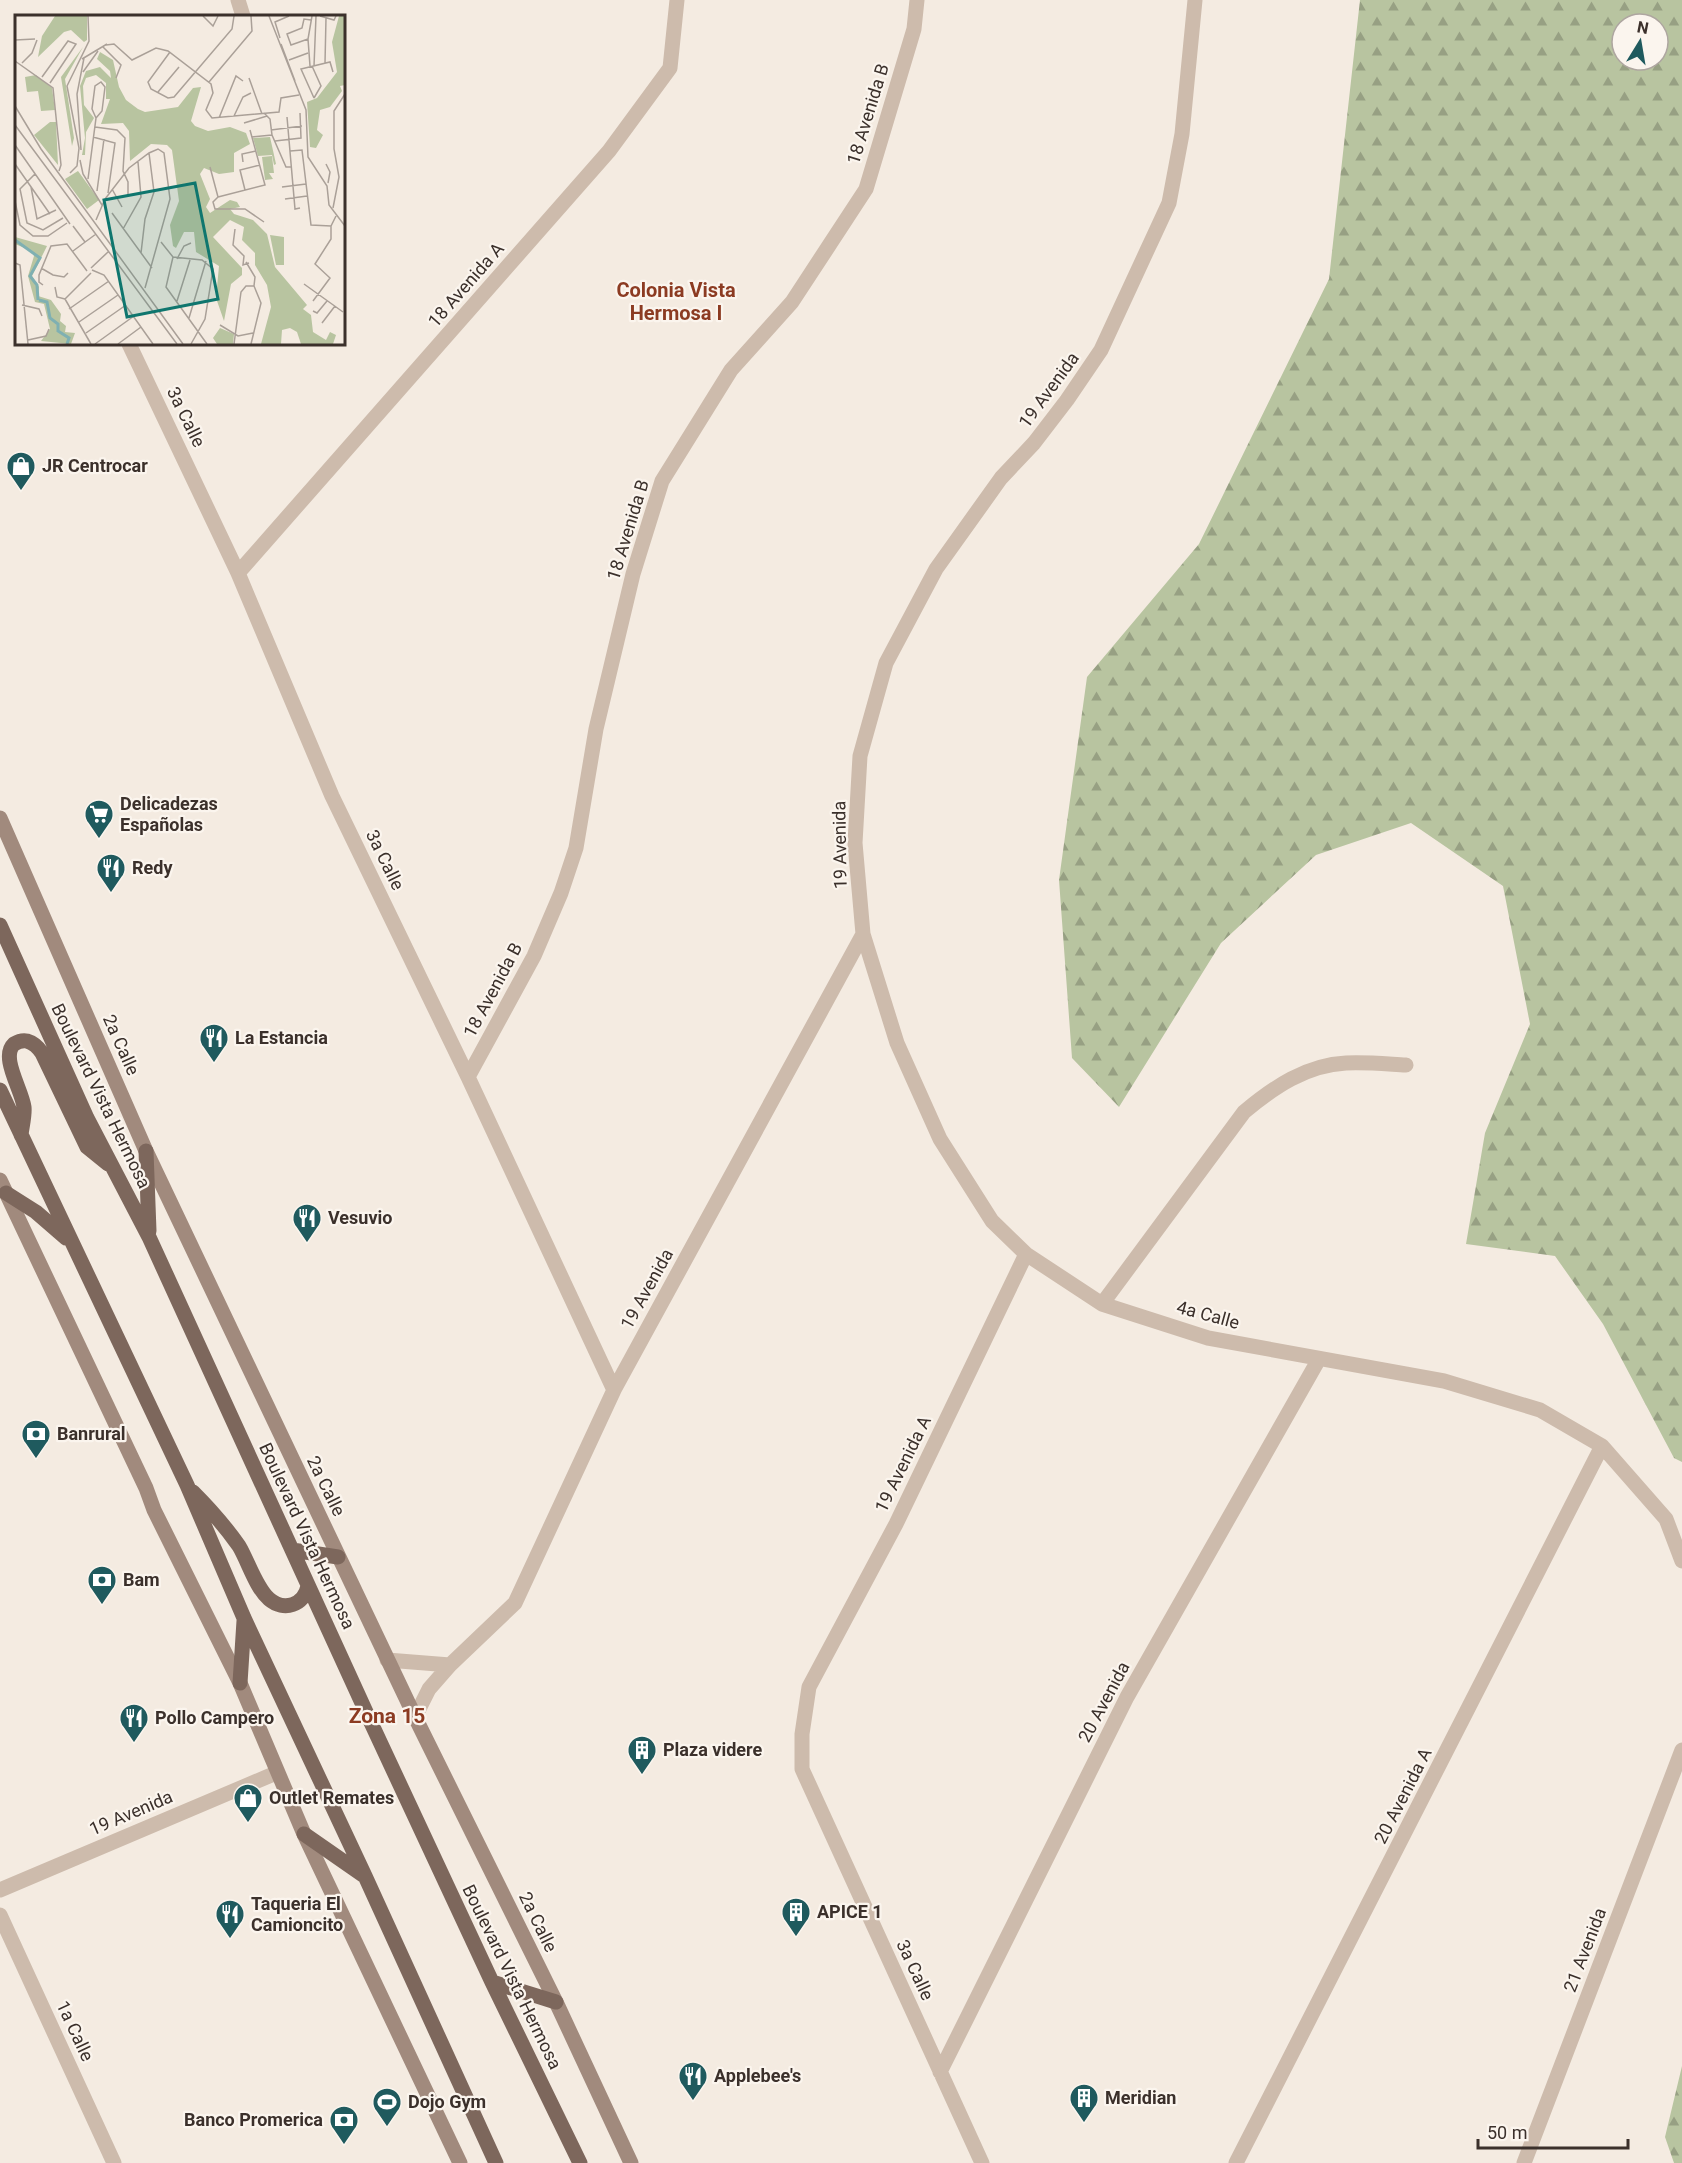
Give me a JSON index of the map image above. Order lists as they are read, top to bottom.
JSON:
{
  "streets": {
    "main road": ["Boulevard Vista Hermosa"],
    "street": [
      "18 Avenida B",
      "18 Avenida A",
      "19 Avenida",
      "3a Calle",
      "2a Calle",
      "4a Calle",
      "19 Avenida A",
      "20 Avenida",
      "20 Avenida A",
      "21 Avenida",
      "1a Calle"
    ]
  },
  "crossings": [
    ["18 Avenida B", "3a Calle"],
    ["18 Avenida A", "3a Calle"],
    ["19 Avenida", "3a Calle"],
    ["19 Avenida", "2a Calle"],
    ["19 Avenida", "4a Calle"],
    ["3a Calle", "19 Avenida A"],
    ["3a Calle", "20 Avenida"],
    ["4a Calle", "19 Avenida A"],
    ["4a Calle", "20 Avenida"],
    ["4a Calle", "20 Avenida A"]
  ],
  "districts": ["Colonia Vista Hermosa I", "Zona 15"],
  "places": {
    "shop": ["JR Centrocar", "Outlet Remates"],
    "supermarket": ["Delicadezas Españolas"],
    "restaurant": [
      "Redy",
      "La Estancia",
      "Vesuvio",
      "Pollo Campero",
      "Taqueria El Camioncito",
      "Applebee's"
    ],
    "bank": ["Banrural", "Bam", "Banco Promerica"],
    "building": ["Plaza videre", "APICE 1", "Meridian"],
    "sports": ["Dojo Gym"]
  },
  "scale_bar": "50 m",
  "north": "top"
}
